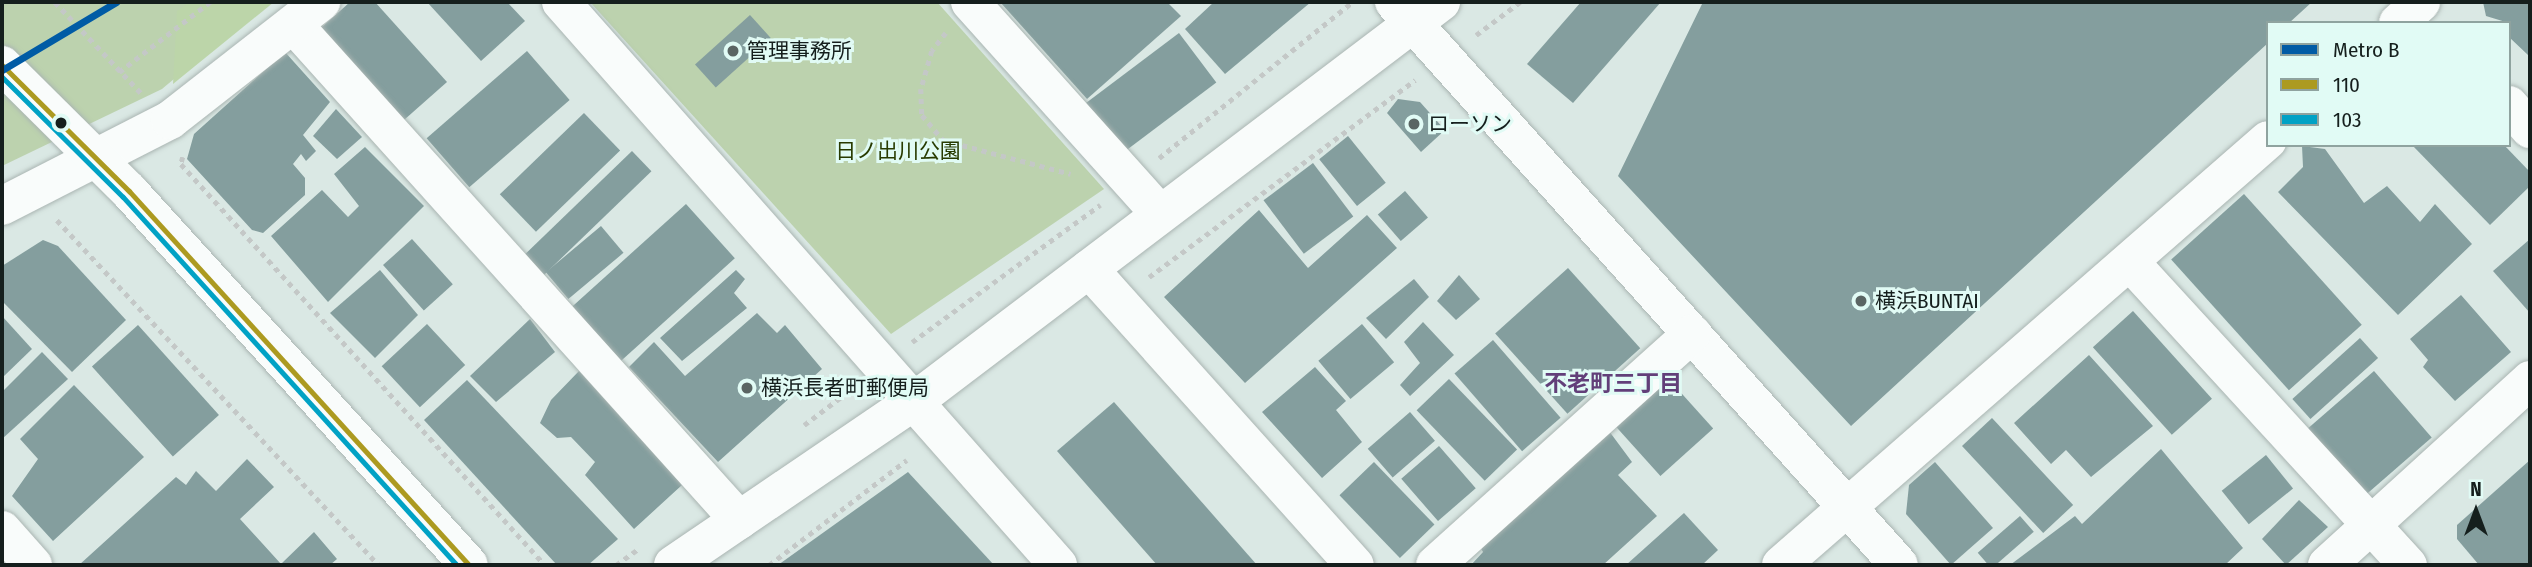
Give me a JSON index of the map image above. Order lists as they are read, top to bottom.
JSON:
{
  "districts": ["不老町三丁目"],
  "parks": ["日ノ出川公園"],
  "places": [
    "管理事務所",
    "ローソン",
    "横浜BUNTAI",
    "横浜長者町郵便局"
  ],
  "lines": ["metro line B", "transit line 110", "transit line 103"],
  "legend": ["Metro B", "110", "103"],
  "north": "top"
}
